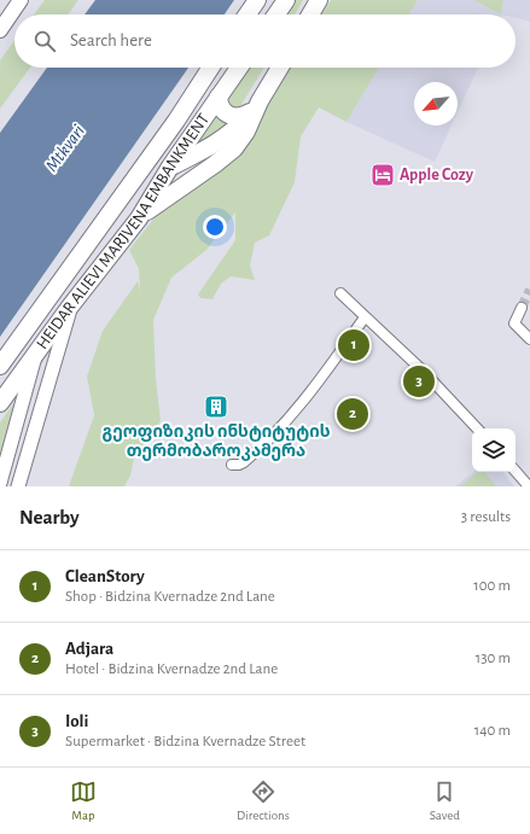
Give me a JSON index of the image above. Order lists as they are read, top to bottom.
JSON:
{
  "streets": {
    "highway": ["HEIDAR ALIEVI MARJVENA EMBANKMENT"]
  },
  "water": ["Mtkvari"],
  "places": {
    "hotel": ["Apple Cozy"],
    "building": ["გეოფიზიკის ინსტიტუტის თერმობაროკამერა"]
  },
  "north": "bottom left",
  "page": {
    "search": "Search here",
    "pins": ["1", "3", "2"],
    "heading": ["Nearby", "3 results"],
    "list": [
      {
        "mark": "1",
        "name": "CleanStory",
        "note": "Shop · Bidzina Kvernadze 2nd Lane",
        "value": "100 m"
      },
      {
        "mark": "2",
        "name": "Adjara",
        "note": "Hotel · Bidzina Kvernadze 2nd Lane",
        "value": "130 m"
      },
      {
        "mark": "3",
        "name": "Ioli",
        "note": "Supermarket · Bidzina Kvernadze Street",
        "value": "140 m"
      }
    ],
    "nav": ["Map", "Directions", "Saved"]
  }
}
